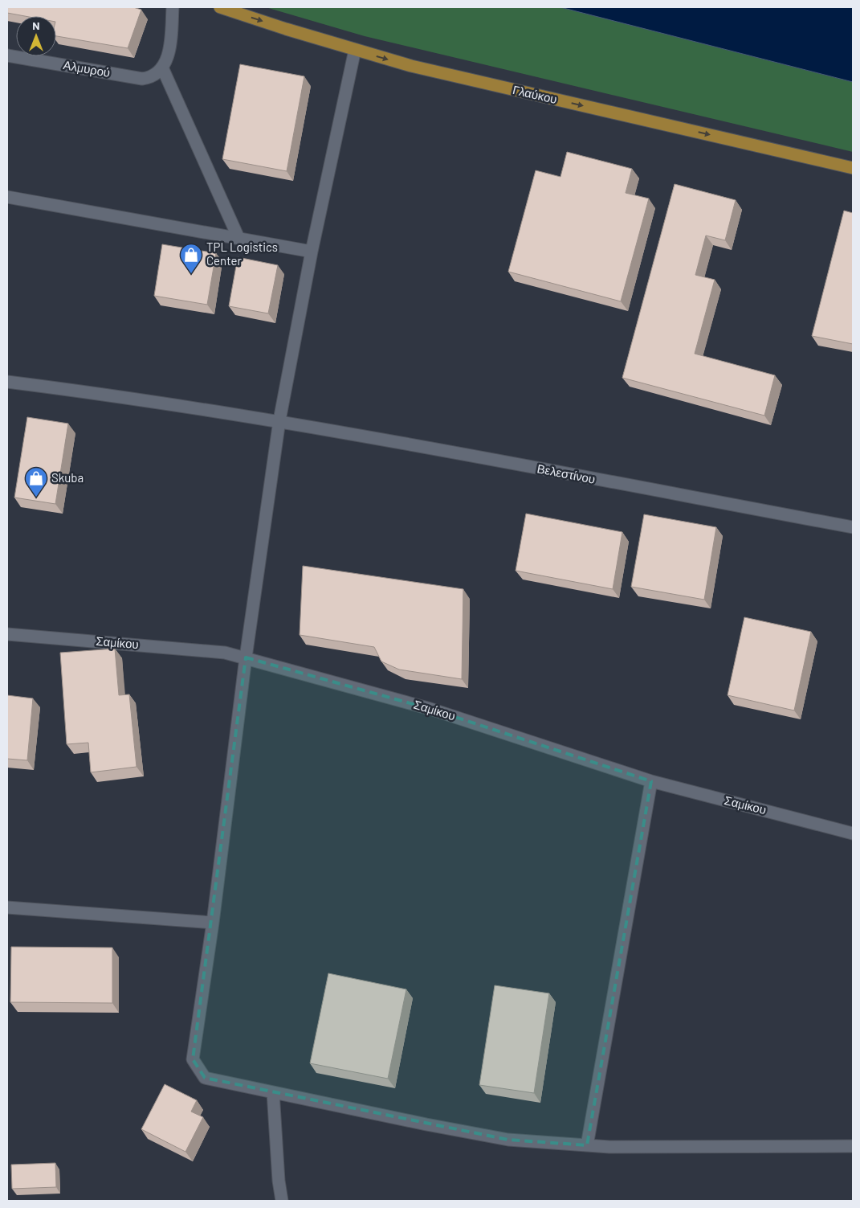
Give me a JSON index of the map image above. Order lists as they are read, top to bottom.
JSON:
{
  "streets": {
    "main road": ["Γλαύκου"],
    "street": ["Αλμυρού", "Βελεστίνου", "Σαμίκου"]
  },
  "one_way": ["Γλαύκου"],
  "places": {
    "shop": ["TPL Logistics Center", "Skuba"]
  },
  "north": "top"
}
